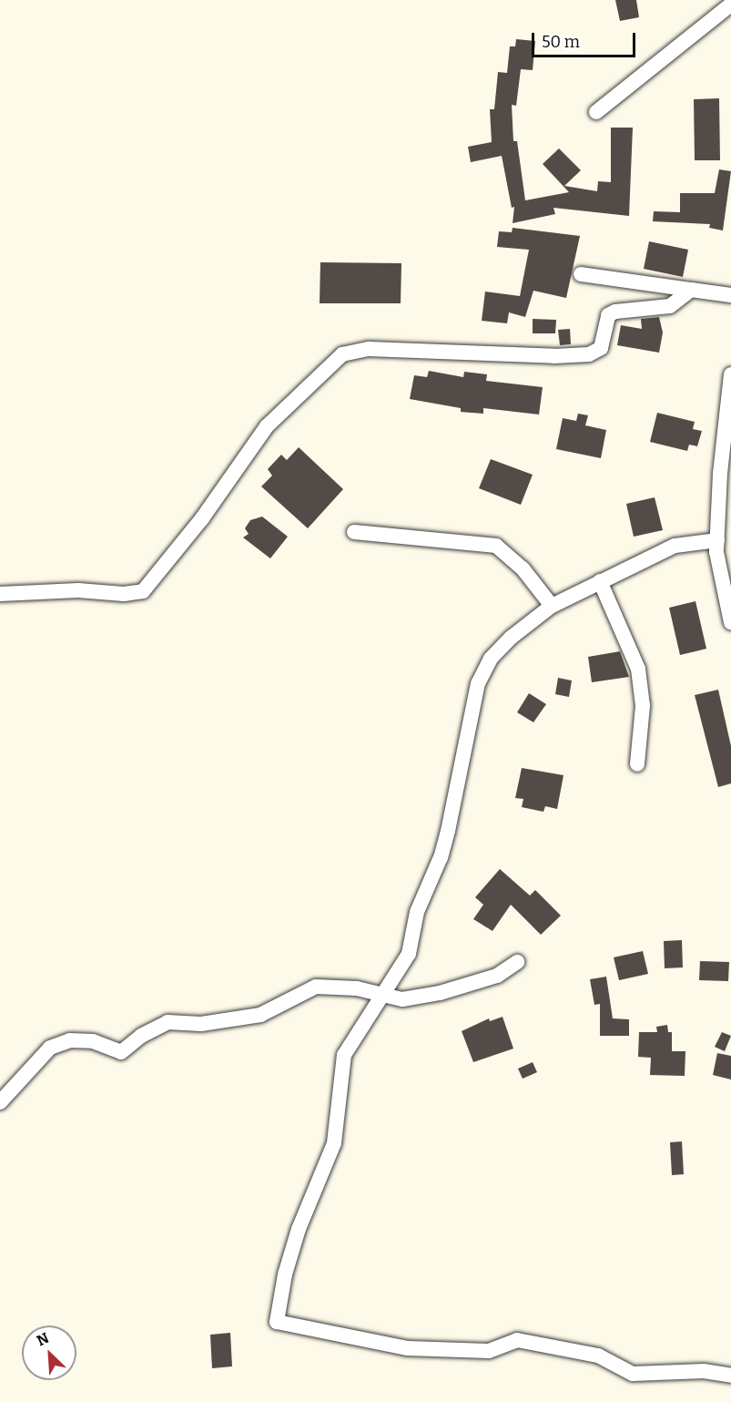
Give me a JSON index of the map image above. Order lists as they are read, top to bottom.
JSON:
{
  "scale_bar": "50 m",
  "north": "top left"
}
